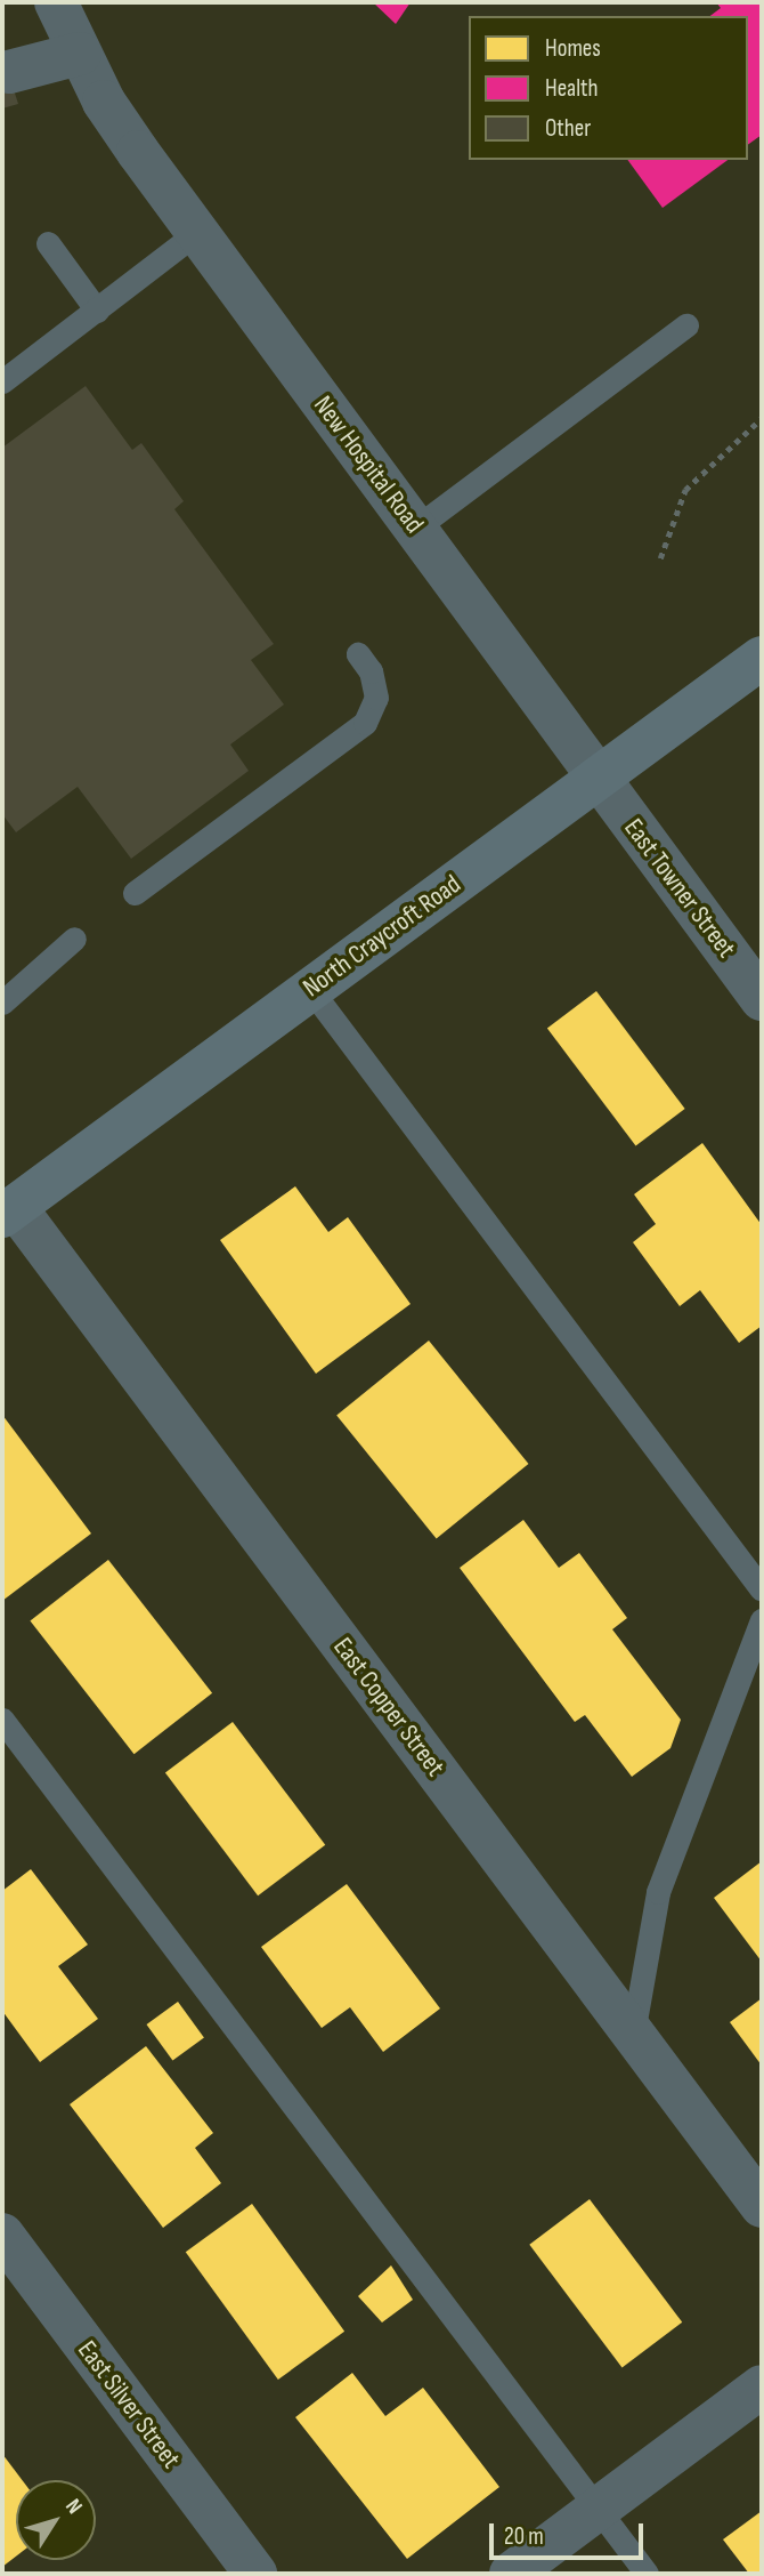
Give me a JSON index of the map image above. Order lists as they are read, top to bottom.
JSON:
{
  "streets": {
    "main road": ["North Craycroft Road"],
    "street": [
      "New Hospital Road",
      "East Towner Street",
      "East Copper Street",
      "East Silver Street"
    ]
  },
  "crossings": [
    ["New Hospital Road", "East Towner Street"],
    ["New Hospital Road", "North Craycroft Road"],
    ["East Towner Street", "North Craycroft Road"],
    ["North Craycroft Road", "East Copper Street"]
  ],
  "legend": ["Homes", "Health", "Other"],
  "scale_bar": "20 m",
  "north": "top right"
}
